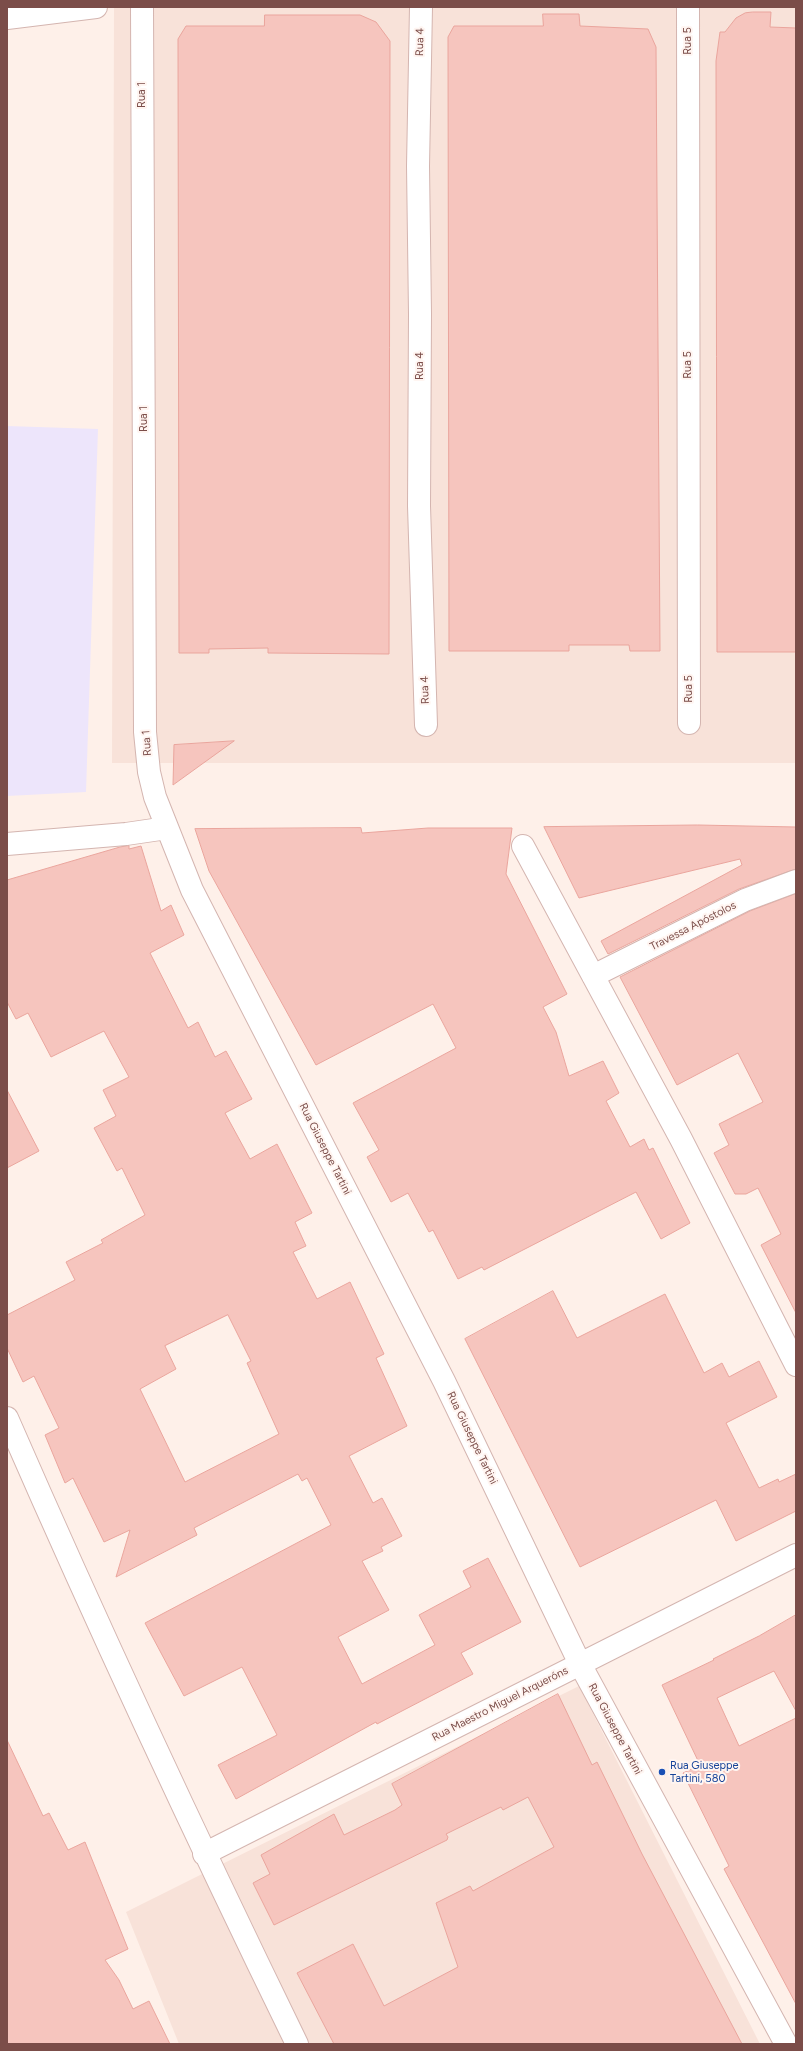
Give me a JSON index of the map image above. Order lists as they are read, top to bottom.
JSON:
{
  "streets": {
    "street": [
      "Rua 5",
      "Rua 4",
      "Rua 1",
      "Travessa Apóstolos",
      "Rua Giuseppe Tartini",
      "Rua Maestro Miguel Arqueróns"
    ]
  },
  "crossings": [
    ["Rua 1", "Rua Giuseppe Tartini"],
    ["Rua Giuseppe Tartini", "Rua Maestro Miguel Arqueróns"]
  ],
  "places": ["Rua Giuseppe Tartini, 580"]
}
